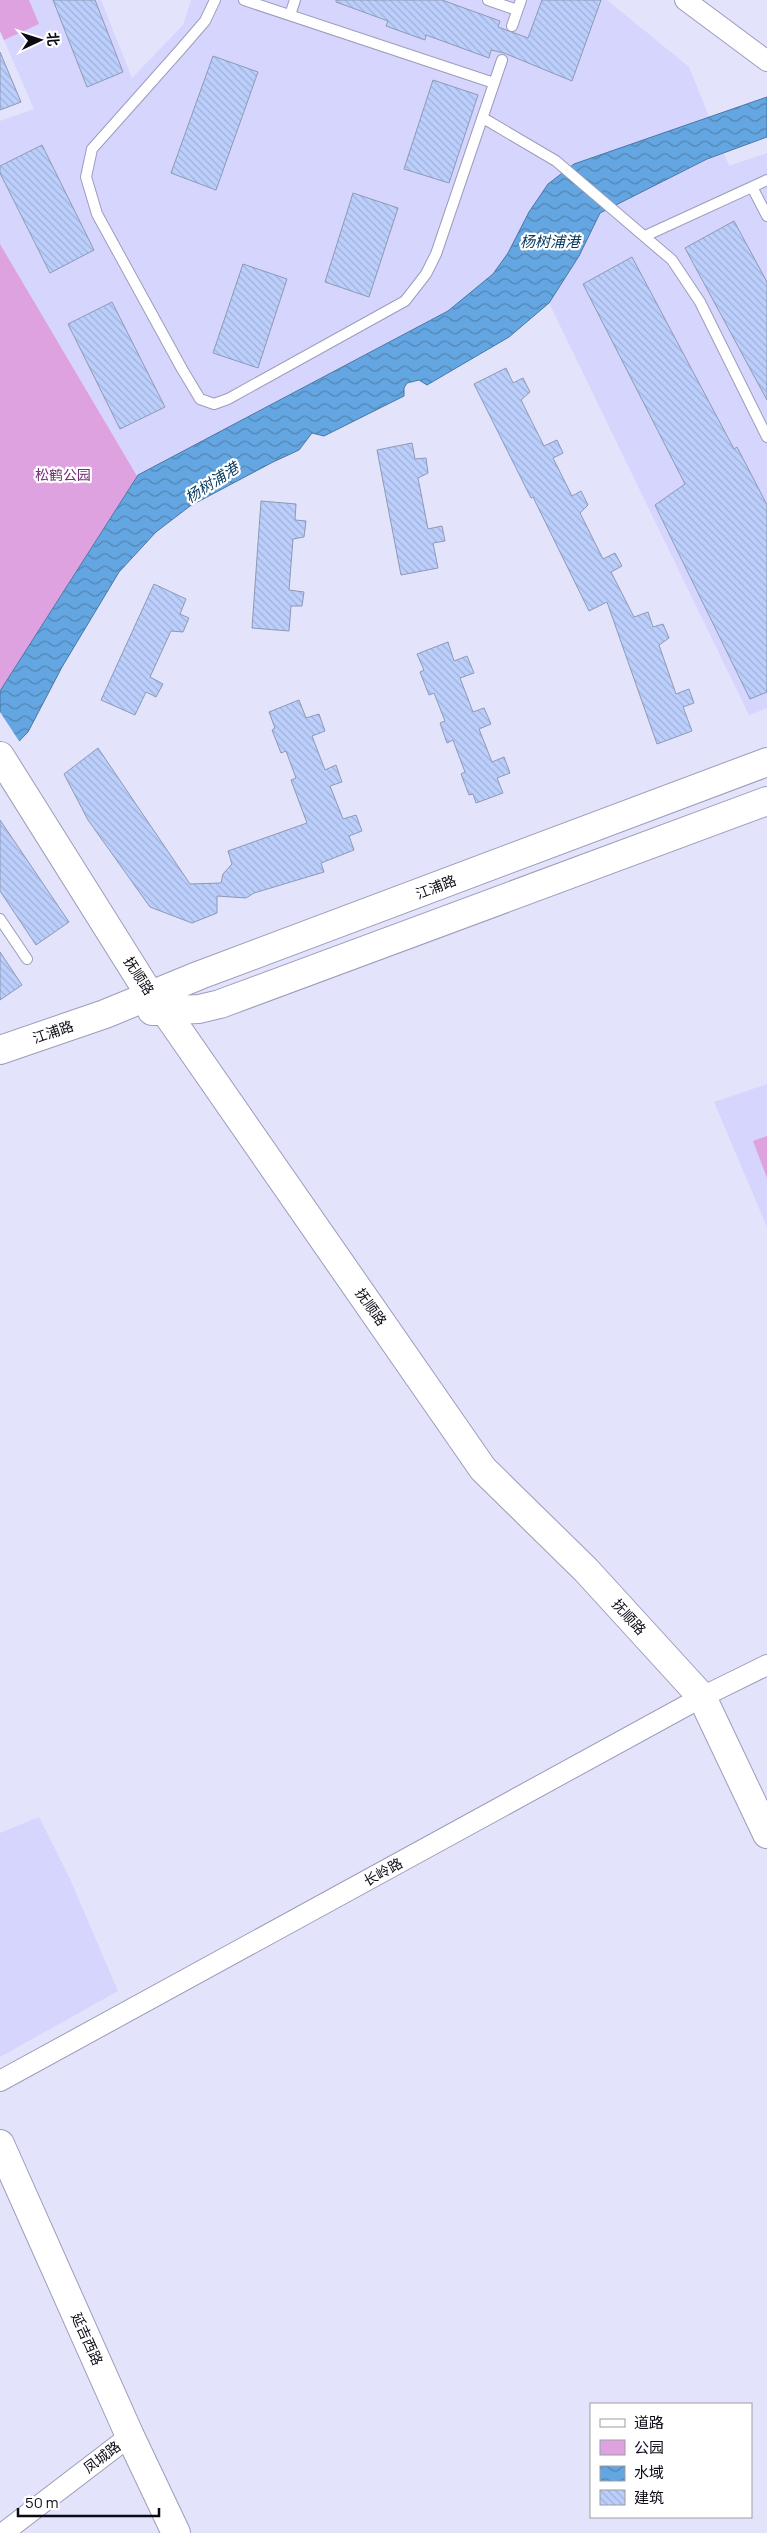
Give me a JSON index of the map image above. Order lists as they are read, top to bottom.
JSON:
{
  "streets": {
    "street": [
      "江浦路",
      "抚顺路",
      "长岭路",
      "延吉西路",
      "凤城路"
    ]
  },
  "crossings": [
    ["江浦路", "抚顺路"],
    ["抚顺路", "长岭路"],
    ["延吉西路", "凤城路"]
  ],
  "water": ["杨树浦港"],
  "parks": ["松鹤公园"],
  "legend": [
    "道路",
    "公园",
    "水域",
    "建筑"
  ],
  "scale_bar": "50 m",
  "north": "right"
}
